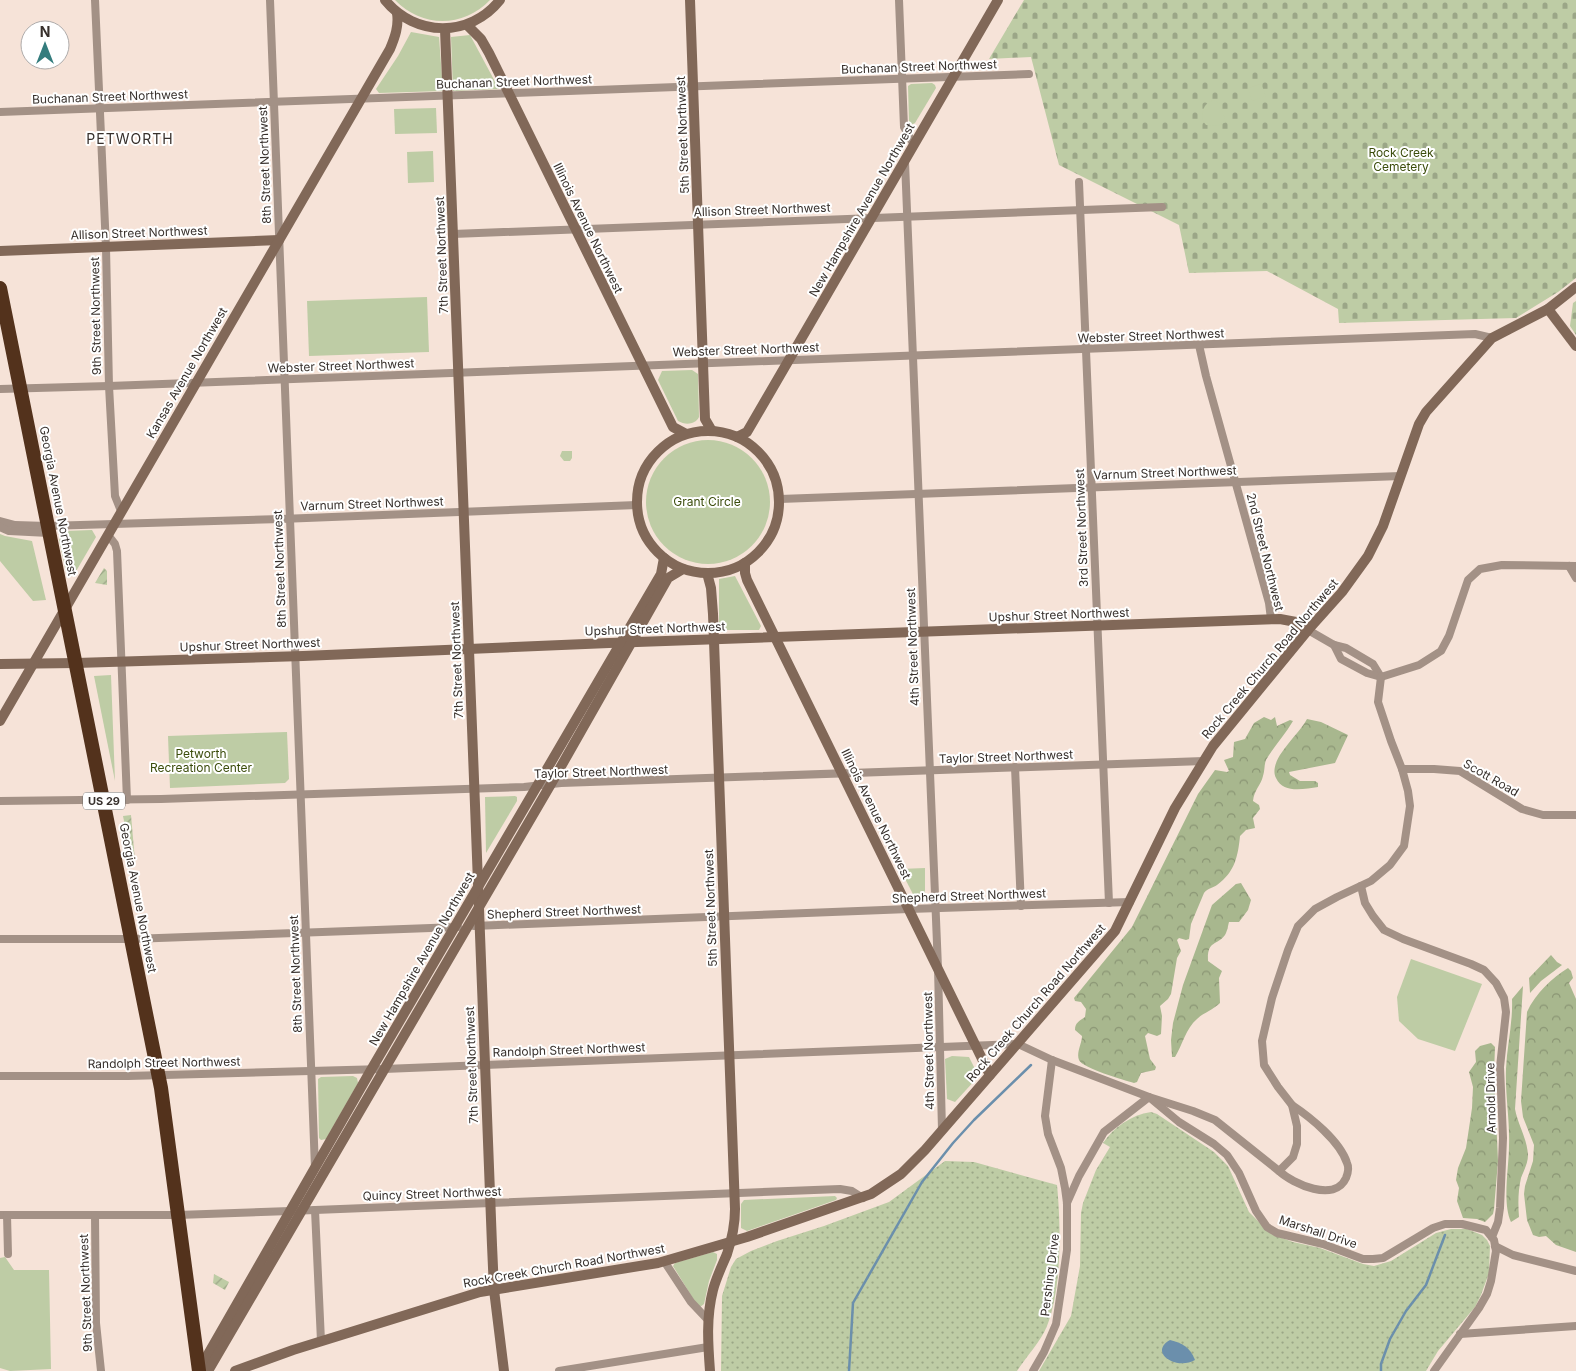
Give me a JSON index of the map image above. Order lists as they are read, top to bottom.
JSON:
{
  "streets": {
    "highway": ["Georgia Avenue Northwest", "US 29"],
    "street": [
      "Buchanan Street Northwest",
      "5th Street Northwest",
      "8th Street Northwest",
      "Allison Street Northwest",
      "New Hampshire Avenue Northwest",
      "Illinois Avenue Northwest",
      "7th Street Northwest",
      "9th Street Northwest",
      "Webster Street Northwest",
      "Kansas Avenue Northwest",
      "Varnum Street Northwest",
      "3rd Street Northwest",
      "2nd Street Northwest",
      "Upshur Street Northwest",
      "4th Street Northwest",
      "Rock Creek Church Road Northwest",
      "Taylor Street Northwest",
      "Scott Road",
      "Shepherd Street Northwest",
      "Randolph Street Northwest",
      "Arnold Drive",
      "Quincy Street Northwest",
      "Marshall Drive",
      "Pershing Drive"
    ]
  },
  "crossings": [
    ["Buchanan Street Northwest", "5th Street Northwest"],
    ["Buchanan Street Northwest", "8th Street Northwest"],
    ["Buchanan Street Northwest", "New Hampshire Avenue Northwest"],
    ["Buchanan Street Northwest", "Illinois Avenue Northwest"],
    ["Buchanan Street Northwest", "7th Street Northwest"],
    ["Buchanan Street Northwest", "9th Street Northwest"],
    ["Buchanan Street Northwest", "Kansas Avenue Northwest"],
    ["5th Street Northwest", "Allison Street Northwest"],
    ["5th Street Northwest", "New Hampshire Avenue Northwest"],
    ["5th Street Northwest", "Illinois Avenue Northwest"],
    ["5th Street Northwest", "Webster Street Northwest"],
    ["5th Street Northwest", "Varnum Street Northwest"],
    ["5th Street Northwest", "Upshur Street Northwest"],
    ["5th Street Northwest", "Rock Creek Church Road Northwest"],
    ["5th Street Northwest", "Taylor Street Northwest"],
    ["5th Street Northwest", "Shepherd Street Northwest"],
    ["5th Street Northwest", "Randolph Street Northwest"],
    ["5th Street Northwest", "Quincy Street Northwest"],
    ["8th Street Northwest", "Allison Street Northwest"],
    ["8th Street Northwest", "New Hampshire Avenue Northwest"],
    ["8th Street Northwest", "Webster Street Northwest"],
    ["8th Street Northwest", "Kansas Avenue Northwest"],
    ["8th Street Northwest", "Varnum Street Northwest"],
    ["8th Street Northwest", "Upshur Street Northwest"],
    ["8th Street Northwest", "Taylor Street Northwest"],
    ["8th Street Northwest", "Shepherd Street Northwest"],
    ["8th Street Northwest", "Randolph Street Northwest"],
    ["Allison Street Northwest", "New Hampshire Avenue Northwest"],
    ["Allison Street Northwest", "Illinois Avenue Northwest"],
    ["Allison Street Northwest", "7th Street Northwest"],
    ["Allison Street Northwest", "9th Street Northwest"],
    ["Allison Street Northwest", "Kansas Avenue Northwest"],
    ["Allison Street Northwest", "3rd Street Northwest"],
    ["Allison Street Northwest", "4th Street Northwest"],
    ["New Hampshire Avenue Northwest", "Illinois Avenue Northwest"],
    ["New Hampshire Avenue Northwest", "7th Street Northwest"],
    ["New Hampshire Avenue Northwest", "Webster Street Northwest"],
    ["New Hampshire Avenue Northwest", "Varnum Street Northwest"],
    ["New Hampshire Avenue Northwest", "Georgia Avenue Northwest"],
    ["New Hampshire Avenue Northwest", "Upshur Street Northwest"],
    ["New Hampshire Avenue Northwest", "4th Street Northwest"],
    ["New Hampshire Avenue Northwest", "Taylor Street Northwest"],
    ["New Hampshire Avenue Northwest", "Shepherd Street Northwest"],
    ["New Hampshire Avenue Northwest", "Randolph Street Northwest"],
    ["New Hampshire Avenue Northwest", "Quincy Street Northwest"],
    ["Illinois Avenue Northwest", "Webster Street Northwest"],
    ["Illinois Avenue Northwest", "Varnum Street Northwest"],
    ["Illinois Avenue Northwest", "Upshur Street Northwest"],
    ["Illinois Avenue Northwest", "4th Street Northwest"],
    ["Illinois Avenue Northwest", "Rock Creek Church Road Northwest"],
    ["Illinois Avenue Northwest", "Taylor Street Northwest"],
    ["Illinois Avenue Northwest", "Shepherd Street Northwest"],
    ["Illinois Avenue Northwest", "Randolph Street Northwest"],
    ["7th Street Northwest", "Webster Street Northwest"],
    ["7th Street Northwest", "Varnum Street Northwest"],
    ["7th Street Northwest", "Upshur Street Northwest"],
    ["7th Street Northwest", "Rock Creek Church Road Northwest"],
    ["7th Street Northwest", "Taylor Street Northwest"],
    ["7th Street Northwest", "Shepherd Street Northwest"],
    ["7th Street Northwest", "Randolph Street Northwest"],
    ["7th Street Northwest", "Quincy Street Northwest"],
    ["9th Street Northwest", "Webster Street Northwest"],
    ["9th Street Northwest", "Kansas Avenue Northwest"],
    ["9th Street Northwest", "Quincy Street Northwest"],
    ["Webster Street Northwest", "Kansas Avenue Northwest"],
    ["Webster Street Northwest", "Georgia Avenue Northwest"],
    ["Webster Street Northwest", "3rd Street Northwest"],
    ["Webster Street Northwest", "2nd Street Northwest"],
    ["Webster Street Northwest", "4th Street Northwest"],
    ["Webster Street Northwest", "Rock Creek Church Road Northwest"],
    ["Kansas Avenue Northwest", "Varnum Street Northwest"],
    ["Kansas Avenue Northwest", "Georgia Avenue Northwest"],
    ["Kansas Avenue Northwest", "Upshur Street Northwest"],
    ["Varnum Street Northwest", "Georgia Avenue Northwest"],
    ["Varnum Street Northwest", "3rd Street Northwest"],
    ["Varnum Street Northwest", "2nd Street Northwest"],
    ["Varnum Street Northwest", "4th Street Northwest"],
    ["Varnum Street Northwest", "Rock Creek Church Road Northwest"],
    ["Georgia Avenue Northwest", "Upshur Street Northwest"],
    ["Georgia Avenue Northwest", "Taylor Street Northwest"],
    ["Georgia Avenue Northwest", "Shepherd Street Northwest"],
    ["Georgia Avenue Northwest", "Randolph Street Northwest"],
    ["Georgia Avenue Northwest", "Quincy Street Northwest"],
    ["3rd Street Northwest", "Upshur Street Northwest"],
    ["3rd Street Northwest", "Taylor Street Northwest"],
    ["3rd Street Northwest", "Shepherd Street Northwest"],
    ["2nd Street Northwest", "Upshur Street Northwest"],
    ["Upshur Street Northwest", "4th Street Northwest"],
    ["Upshur Street Northwest", "Rock Creek Church Road Northwest"],
    ["4th Street Northwest", "Rock Creek Church Road Northwest"],
    ["4th Street Northwest", "Taylor Street Northwest"],
    ["4th Street Northwest", "Shepherd Street Northwest"],
    ["4th Street Northwest", "Randolph Street Northwest"],
    ["Rock Creek Church Road Northwest", "Taylor Street Northwest"],
    ["Rock Creek Church Road Northwest", "Shepherd Street Northwest"],
    ["Rock Creek Church Road Northwest", "Randolph Street Northwest"],
    ["Rock Creek Church Road Northwest", "Quincy Street Northwest"],
    ["Rock Creek Church Road Northwest", "Marshall Drive"],
    ["Randolph Street Northwest", "Marshall Drive"],
    ["Arnold Drive", "Marshall Drive"],
    ["Marshall Drive", "Pershing Drive"]
  ],
  "districts": ["PETWORTH"],
  "parks": ["Rock Creek Cemetery", "Grant Circle", "Petworth Recreation Center"],
  "north": "top"
}
